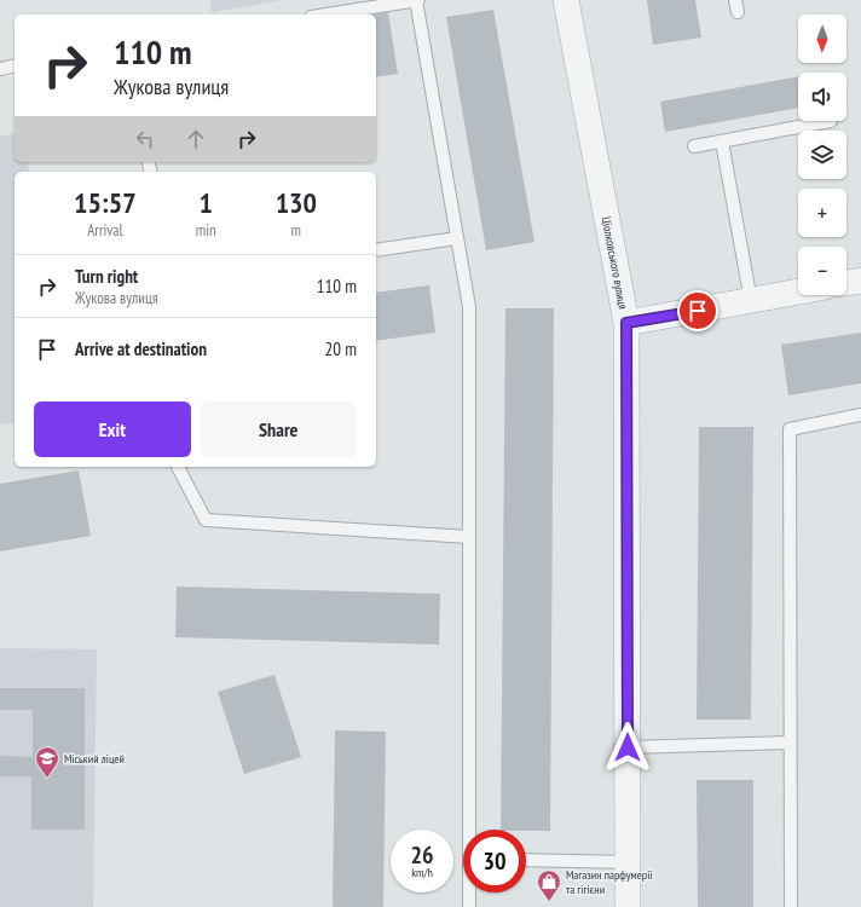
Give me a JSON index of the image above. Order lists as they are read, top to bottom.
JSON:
{
  "streets": {
    "street": ["Ціолковського вулиця"]
  },
  "places": {
    "school or university": ["Міський ліцей"],
    "shop": ["Магазин парфумерії та гігієни"]
  },
  "north": "bottom",
  "page": {
    "map_buttons": ["+", "−"],
    "turn": ["110 m", "Жукова вулиця"],
    "eta": [
      "15:57",
      "Arrival",
      "1",
      "min",
      "130",
      "m"
    ],
    "list": [
      {
        "name": "Turn right",
        "note": "Жукова вулиця",
        "value": "110 m"
      },
      {
        "name": "Arrive at destination",
        "value": "20 m"
      }
    ],
    "buttons": ["Exit", "Share"],
    "speed": "26 km/h",
    "limit": "30"
  }
}
